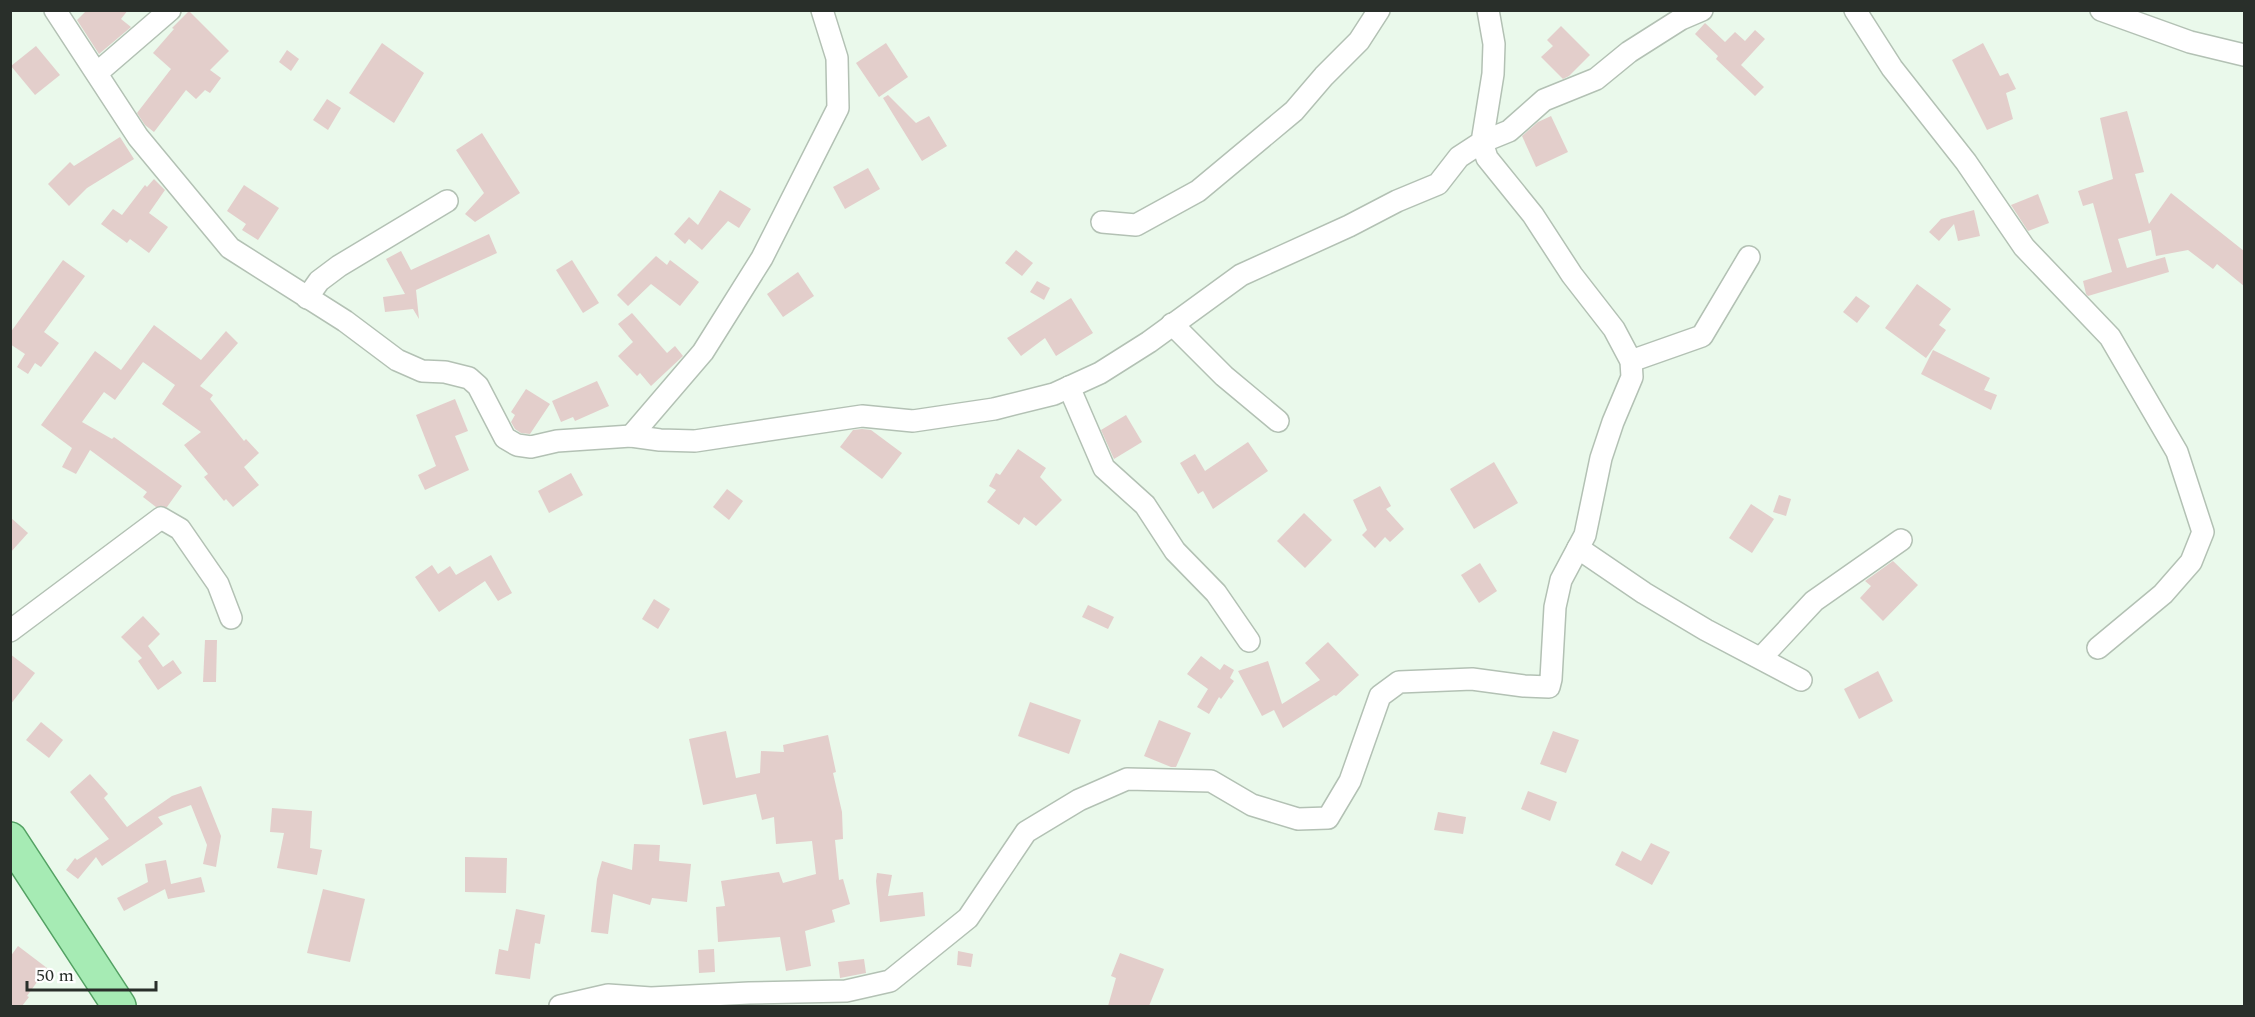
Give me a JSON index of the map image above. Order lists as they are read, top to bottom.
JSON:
{
  "scale_bar": "50 m"
}
